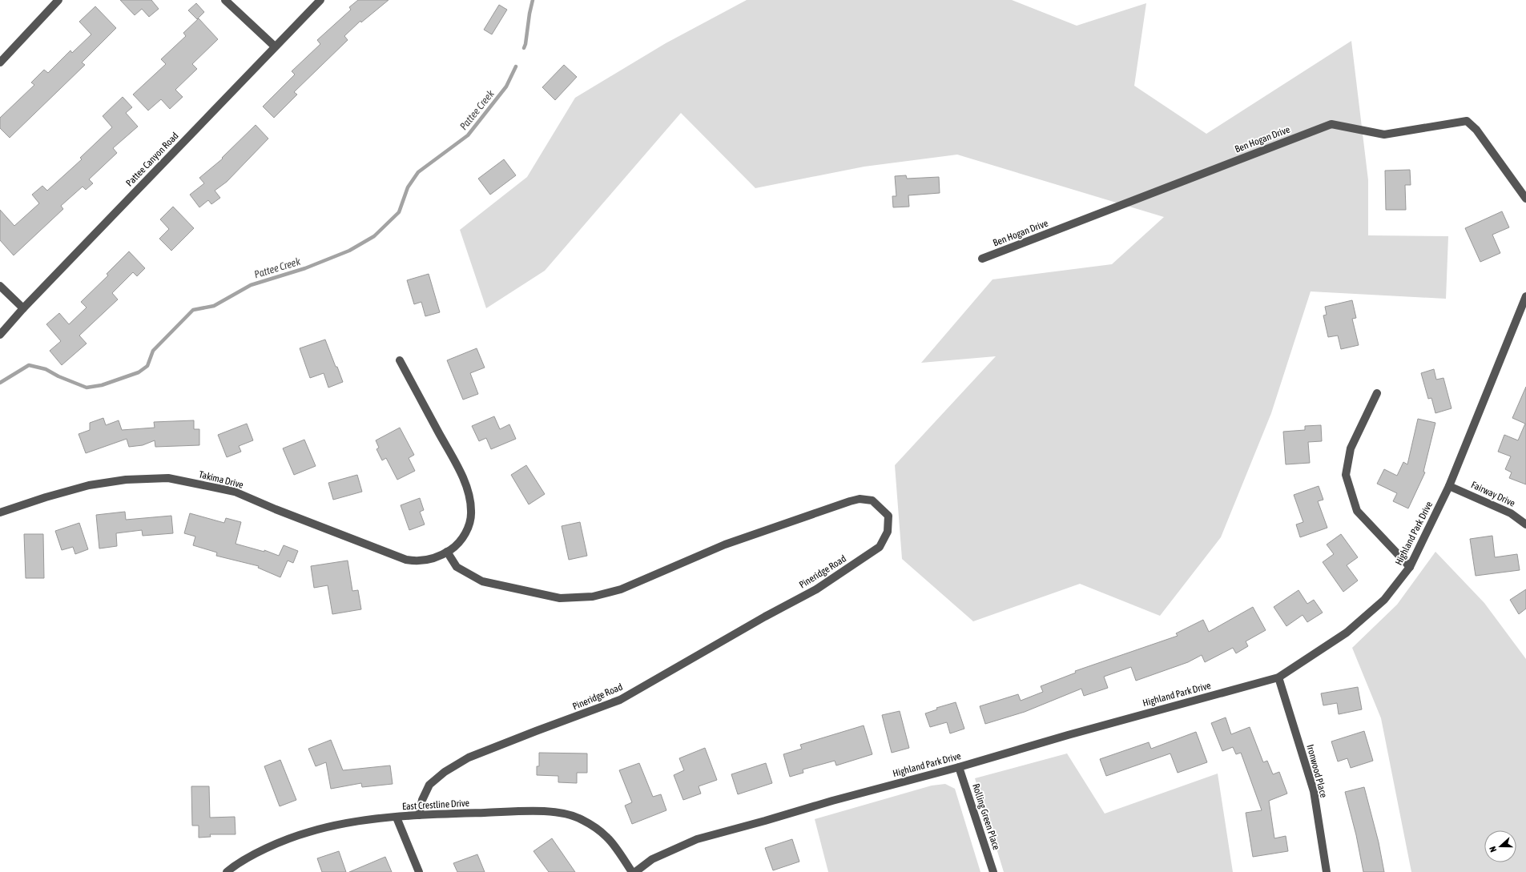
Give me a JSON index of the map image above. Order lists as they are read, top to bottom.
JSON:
{
  "streets": {
    "street": [
      "Ben Hogan Drive",
      "Pattee Canyon Road",
      "Takima Drive",
      "Fairway Drive",
      "Highland Park Drive",
      "Pineridge Road",
      "Ironwood Place",
      "East Crestline Drive",
      "Rolling Green Place"
    ]
  },
  "crossings": [
    ["Takima Drive", "Pineridge Road"],
    ["Fairway Drive", "Highland Park Drive"],
    ["Highland Park Drive", "Ironwood Place"],
    ["Highland Park Drive", "Rolling Green Place"],
    ["Pineridge Road", "East Crestline Drive"]
  ],
  "water": ["Pattee Creek"],
  "north": "left"
}
